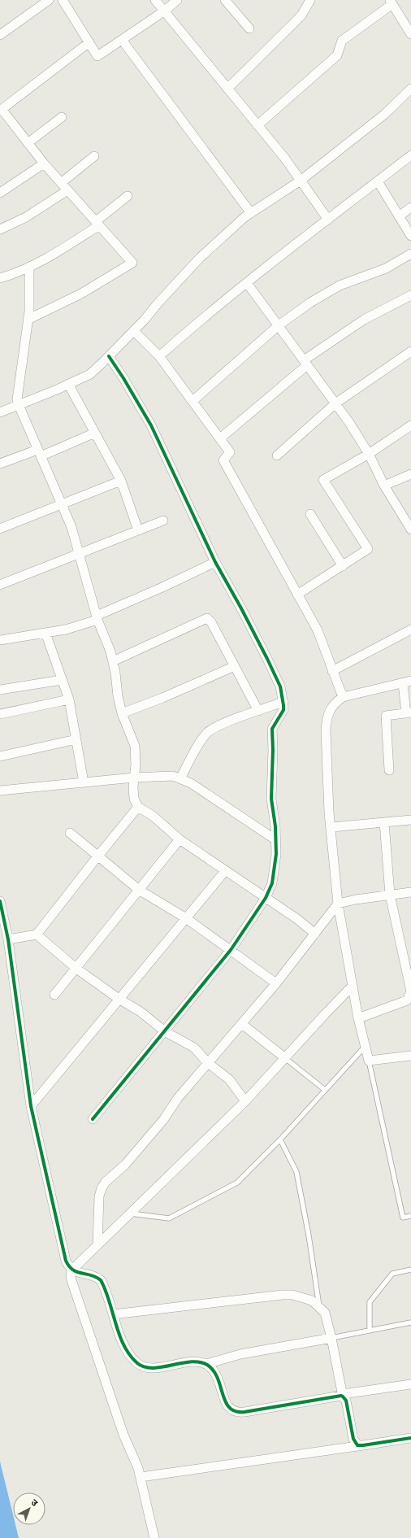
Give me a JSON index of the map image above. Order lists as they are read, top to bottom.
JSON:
{
  "north": "top right"
}
